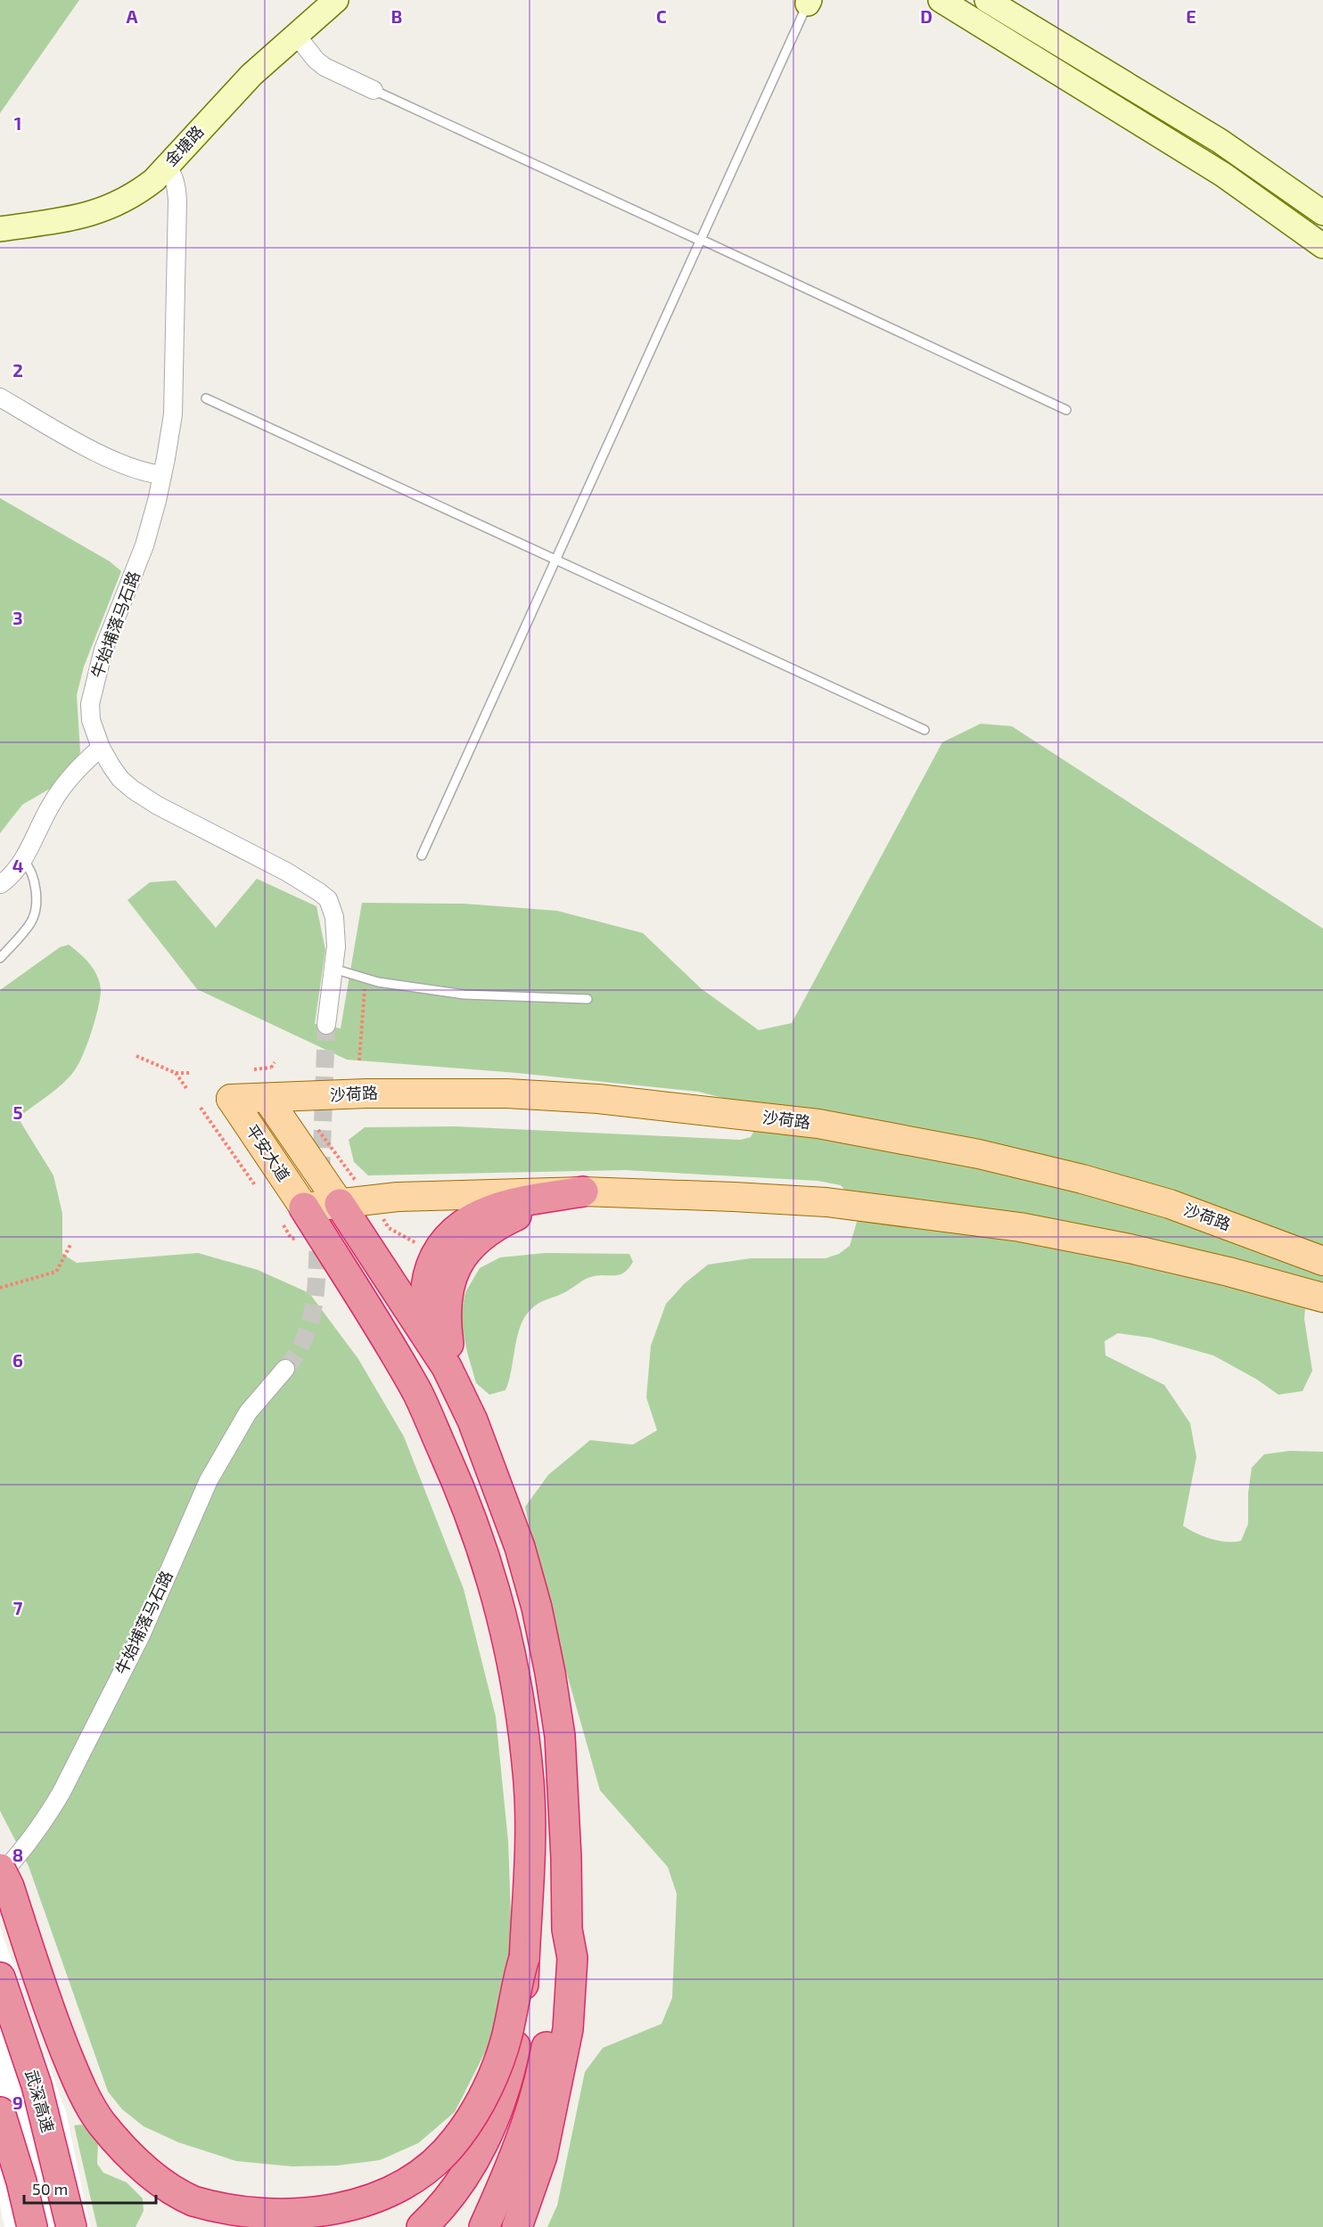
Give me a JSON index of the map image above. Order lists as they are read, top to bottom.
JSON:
{
  "streets": {
    "highway": ["武深高速"],
    "main road": ["金塘路", "沙荷路", "平安大道"],
    "street": ["牛始埔落马石路"]
  },
  "crossings": [
    ["金塘路", "牛始埔落马石路"],
    ["沙荷路", "平安大道"]
  ],
  "scale_bar": "50 m",
  "grid": {
    "columns": [
      "A",
      "B",
      "C",
      "D",
      "E"
    ],
    "rows": [
      "1",
      "2",
      "3",
      "4",
      "5",
      "6",
      "7",
      "8",
      "9"
    ]
  }
}
